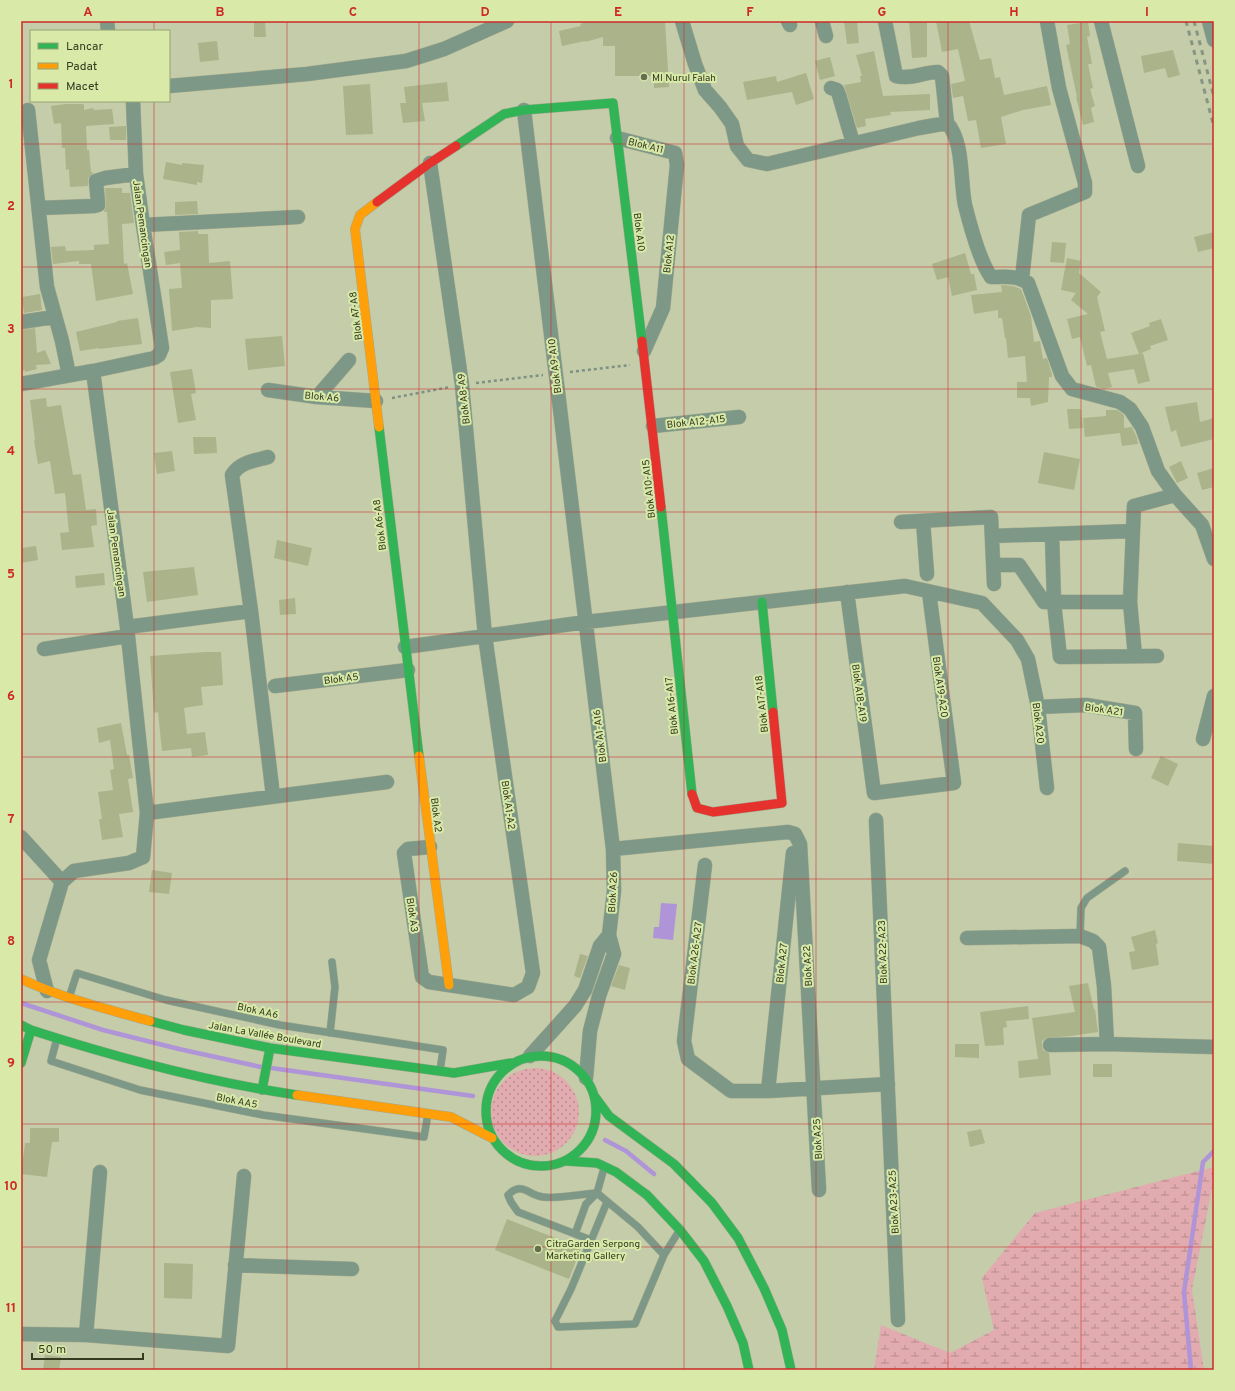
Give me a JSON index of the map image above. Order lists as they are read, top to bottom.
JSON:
{
  "streets": {
    "street": [
      "Blok A11",
      "Jalan Pemancingan",
      "Blok A10",
      "Blok A12",
      "Blok A7-A8",
      "Blok A9-A10",
      "Blok A6",
      "Blok A8-A9",
      "Blok A12-A15",
      "Blok A10-A15",
      "Blok A6-A8",
      "Blok A5",
      "Blok A19-A20",
      "Blok A18-A19",
      "Blok A17-A18",
      "Blok A16-A17",
      "Blok A21",
      "Blok A20",
      "Blok A1-A16",
      "Blok A1-A2",
      "Blok A2",
      "Blok A26",
      "Blok A3",
      "Blok A22-A23",
      "Blok A26-A27",
      "Blok A27",
      "Blok A22",
      "Jalan La Vallée Boulevard",
      "Blok A25",
      "Blok A23-A25"
    ],
    "lane": ["Blok AA6", "Blok AA5"]
  },
  "crossings": [
    ["Blok A11", "Blok A10"],
    ["Blok A11", "Blok A12"],
    ["Blok A10", "Blok A12"],
    ["Blok A10", "Blok A9-A10"],
    ["Blok A10", "Blok A10-A15"],
    ["Blok A12", "Blok A10-A15"],
    ["Blok A7-A8", "Blok A6"],
    ["Blok A7-A8", "Blok A8-A9"],
    ["Blok A7-A8", "Blok A6-A8"],
    ["Blok A9-A10", "Blok A20"],
    ["Blok A9-A10", "Blok A1-A16"],
    ["Blok A6", "Blok A6-A8"],
    ["Blok A8-A9", "Blok A20"],
    ["Blok A8-A9", "Blok A1-A2"],
    ["Blok A12-A15", "Blok A10-A15"],
    ["Blok A10-A15", "Blok A16-A17"],
    ["Blok A10-A15", "Blok A20"],
    ["Blok A6-A8", "Blok A20"],
    ["Blok A6-A8", "Blok A2"],
    ["Blok A5", "Blok A2"],
    ["Blok A19-A20", "Blok A18-A19"],
    ["Blok A19-A20", "Blok A20"],
    ["Blok A18-A19", "Blok A20"],
    ["Blok A17-A18", "Blok A16-A17"],
    ["Blok A17-A18", "Blok A20"],
    ["Blok A16-A17", "Blok A20"],
    ["Blok A21", "Blok A20"],
    ["Blok A20", "Blok A1-A16"],
    ["Blok A20", "Blok A1-A2"],
    ["Blok A20", "Blok A2"],
    ["Blok A1-A16", "Blok A26"],
    ["Blok A1-A2", "Blok A2"],
    ["Blok A1-A2", "Blok A3"],
    ["Blok A2", "Blok A3"],
    ["Blok A22-A23", "Blok A23-A25"],
    ["Blok A26-A27", "Blok A27"],
    ["Blok A27", "Blok A22"],
    ["Blok A22", "Blok A25"],
    ["Blok AA6", "Jalan La Vallée Boulevard"]
  ],
  "places": ["MI Nurul Falah", "CitraGarden Serpong Marketing Gallery"],
  "legend": ["Lancar", "Padat", "Macet"],
  "scale_bar": "50 m",
  "grid": {
    "columns": [
      "A",
      "B",
      "C",
      "D",
      "E",
      "F",
      "G",
      "H",
      "I"
    ],
    "rows": [
      "1",
      "2",
      "3",
      "4",
      "5",
      "6",
      "7",
      "8",
      "9",
      "10",
      "11"
    ]
  }
}
